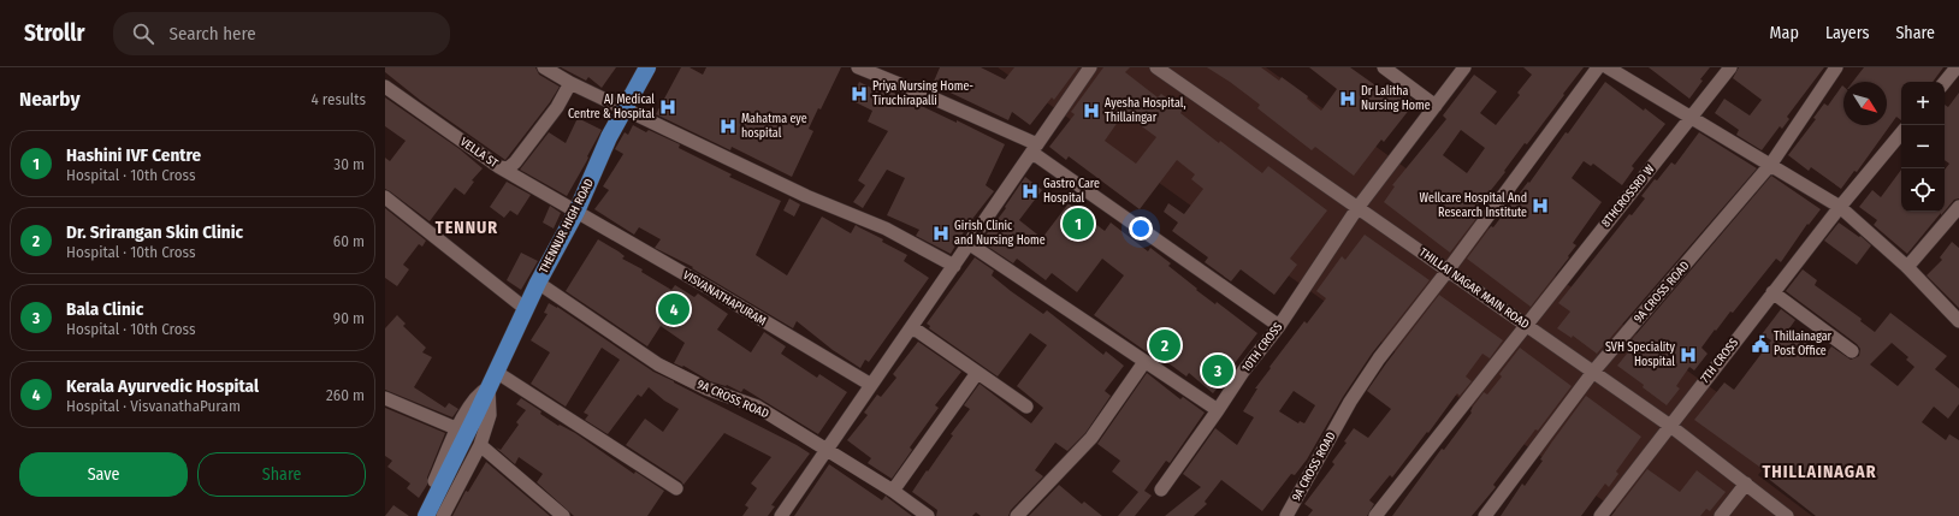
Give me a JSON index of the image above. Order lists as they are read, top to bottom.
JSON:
{
  "streets": {
    "main road": ["THENNUR HIGH ROAD"],
    "street": [
      "VELLA ST",
      "8THCROSSRD W",
      "THILLAI NAGAR MAIN ROAD",
      "9A CROSS ROAD",
      "VISVANATHAPURAM",
      "10TH CROSS",
      "7TH CROSS"
    ]
  },
  "crossings": [
    ["VELLA ST", "VISVANATHAPURAM"],
    ["8THCROSSRD W", "THILLAI NAGAR MAIN ROAD"],
    ["THENNUR HIGH ROAD", "9A CROSS ROAD"],
    ["THENNUR HIGH ROAD", "VISVANATHAPURAM"],
    ["THILLAI NAGAR MAIN ROAD", "9A CROSS ROAD"],
    ["THILLAI NAGAR MAIN ROAD", "10TH CROSS"],
    ["THILLAI NAGAR MAIN ROAD", "7TH CROSS"]
  ],
  "districts": ["TENNUR", "THILLAINAGAR"],
  "places": {
    "hospital": [
      "Priya Nursing Home- Tiruchirapalli",
      "Dr Lalitha Nursing Home",
      "AJ Medical Centre & Hospital",
      "Ayesha Hospital, Thillaingar",
      "Mahatma eye hospital",
      "Gastro Care Hospital",
      "Wellcare Hospital And Research Institute",
      "Girish Clinic and Nursing Home",
      "SVH Speciality Hospital"
    ],
    "public building": ["Thillainagar Post Office"]
  },
  "north": "bottom right",
  "page": {
    "header": "Strollr",
    "search": "Search here",
    "nav": ["Map", "Layers", "Share"],
    "heading": ["Nearby", "4 results"],
    "map_buttons": ["+", "−"],
    "list": [
      {
        "mark": "1",
        "name": "Hashini IVF Centre",
        "note": "Hospital · 10th Cross",
        "value": "30 m"
      },
      {
        "mark": "2",
        "name": "Dr. Srirangan Skin Clinic",
        "note": "Hospital · 10th Cross",
        "value": "60 m"
      },
      {
        "mark": "3",
        "name": "Bala Clinic",
        "note": "Hospital · 10th Cross",
        "value": "90 m"
      },
      {
        "mark": "4",
        "name": "Kerala Ayurvedic Hospital",
        "note": "Hospital · VisvanathaPuram",
        "value": "260 m"
      }
    ],
    "pins": [
      "1",
      "4",
      "2",
      "3"
    ],
    "buttons": ["Save", "Share"]
  }
}
